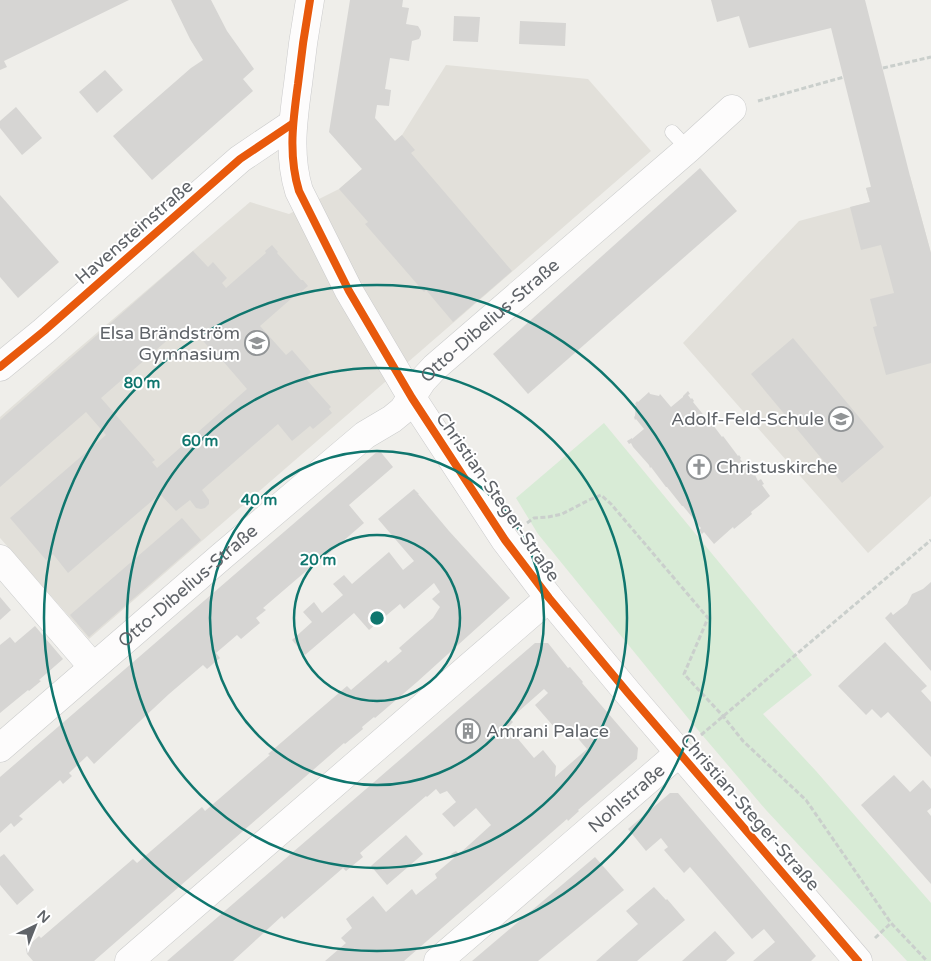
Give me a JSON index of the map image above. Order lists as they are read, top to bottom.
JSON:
{
  "streets": {
    "street": [
      "Havensteinstraße",
      "Otto-Dibelius-Straße",
      "Christian-Steger-Straße",
      "Nohlstraße"
    ]
  },
  "crossings": [
    ["Havensteinstraße", "Christian-Steger-Straße"],
    ["Otto-Dibelius-Straße", "Christian-Steger-Straße"],
    ["Christian-Steger-Straße", "Nohlstraße"]
  ],
  "places": {
    "school or university": ["Elsa Brändström Gymnasium", "Adolf-Feld-Schule"],
    "church": ["Christuskirche"],
    "building": ["Amrani Palace"]
  },
  "north": "top right",
  "rings": [
    "80 m",
    "60 m",
    "40 m",
    "20 m"
  ]
}
